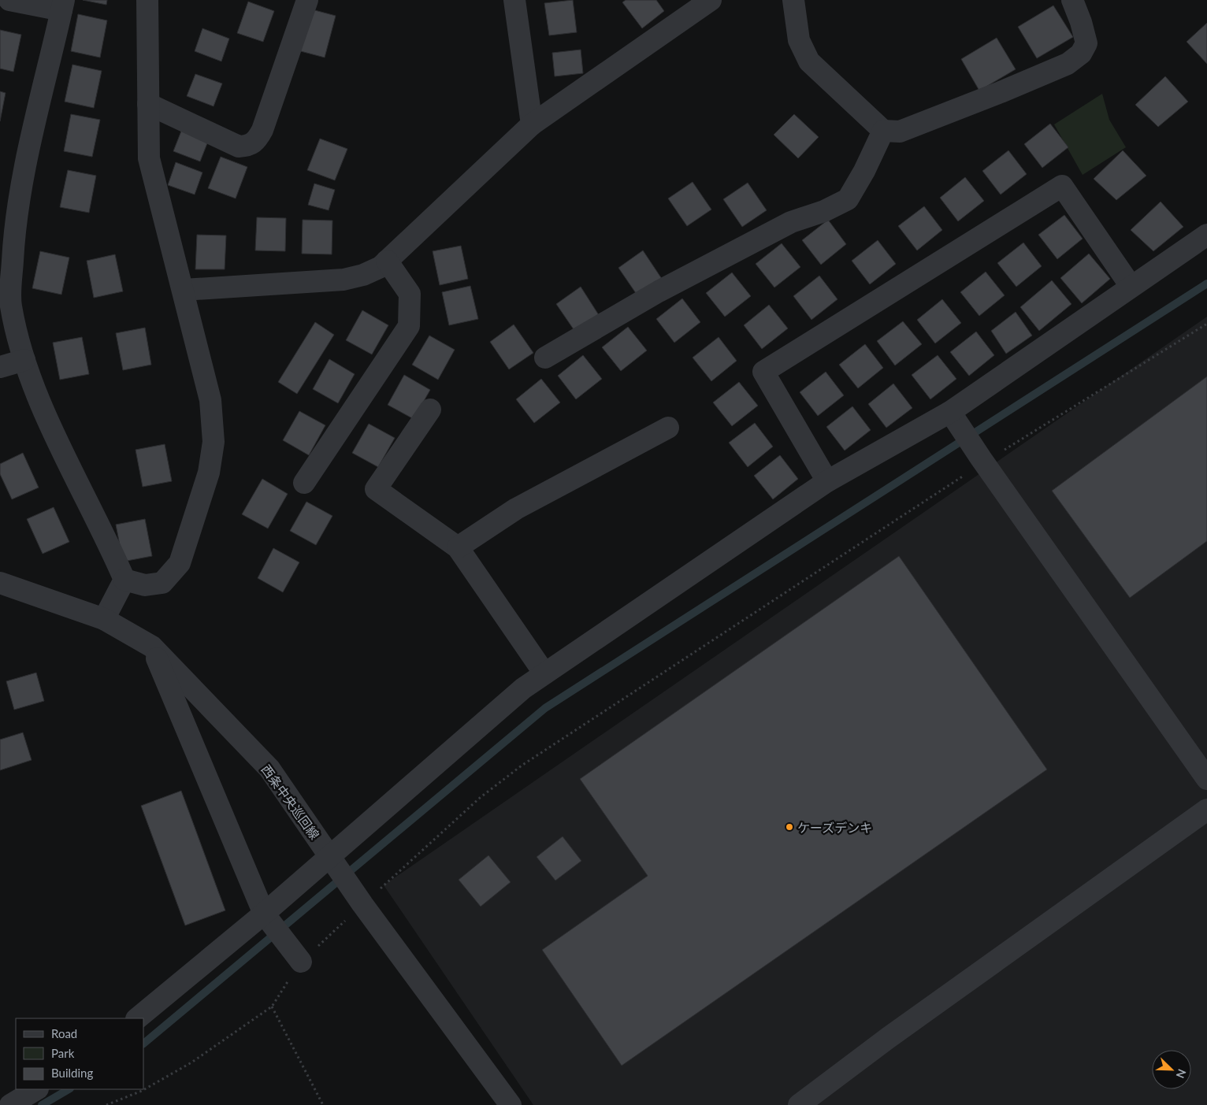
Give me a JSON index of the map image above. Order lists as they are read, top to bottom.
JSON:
{
  "streets": {
    "street": ["西条中央巡回線"]
  },
  "places": ["ケーズデンキ"],
  "legend": ["Road", "Park", "Building"],
  "north": "bottom right"
}
